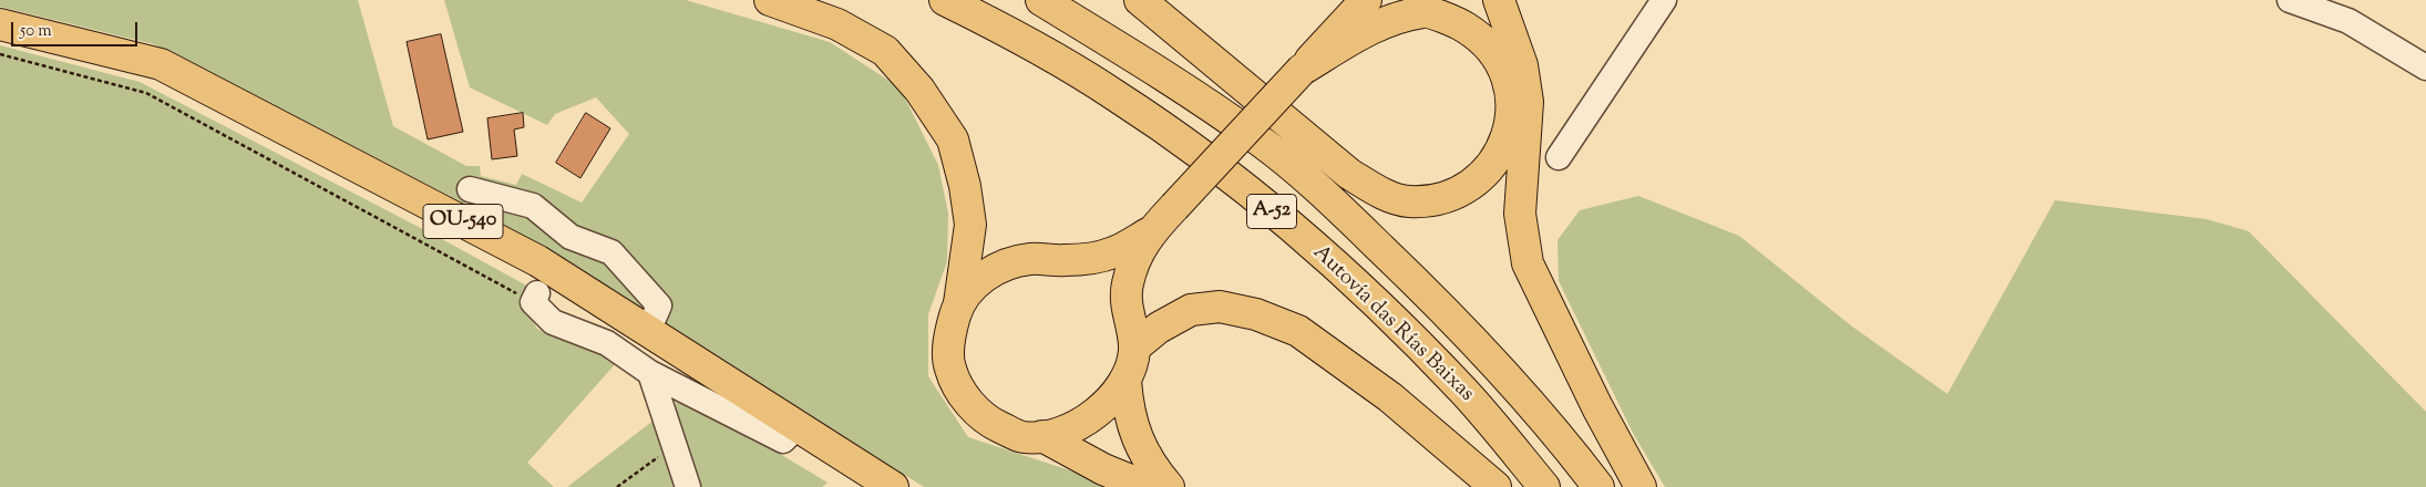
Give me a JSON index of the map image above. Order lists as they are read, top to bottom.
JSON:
{
  "streets": {
    "main road": ["A-52", "OU-540", "Autovía das Rías Baixas"]
  },
  "scale_bar": "50 m"
}
